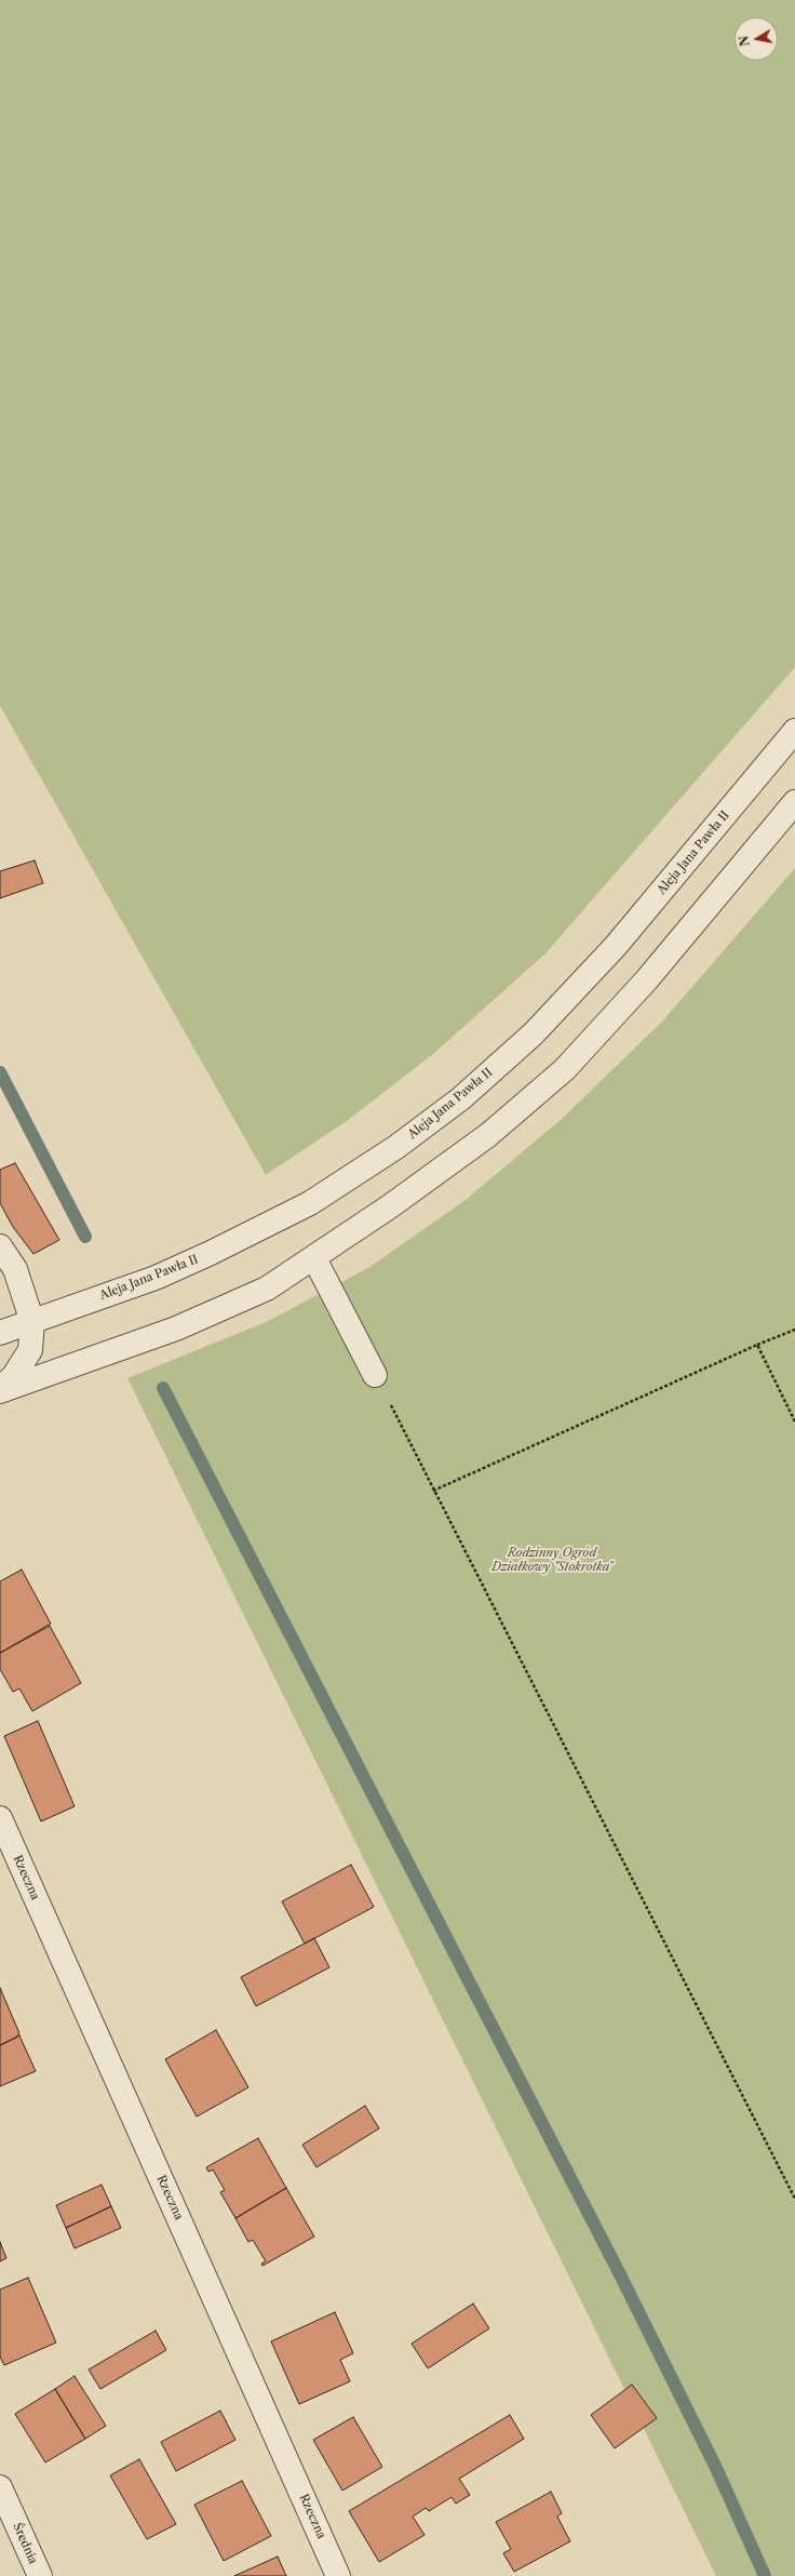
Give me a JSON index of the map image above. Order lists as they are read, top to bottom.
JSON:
{
  "streets": {
    "street": ["Aleja Jana Pawła II", "Rzeczna", "Średnia"]
  },
  "parks": ["Rodzinny Ogród Działkowy \"Stokrotka\""],
  "north": "left"
}
